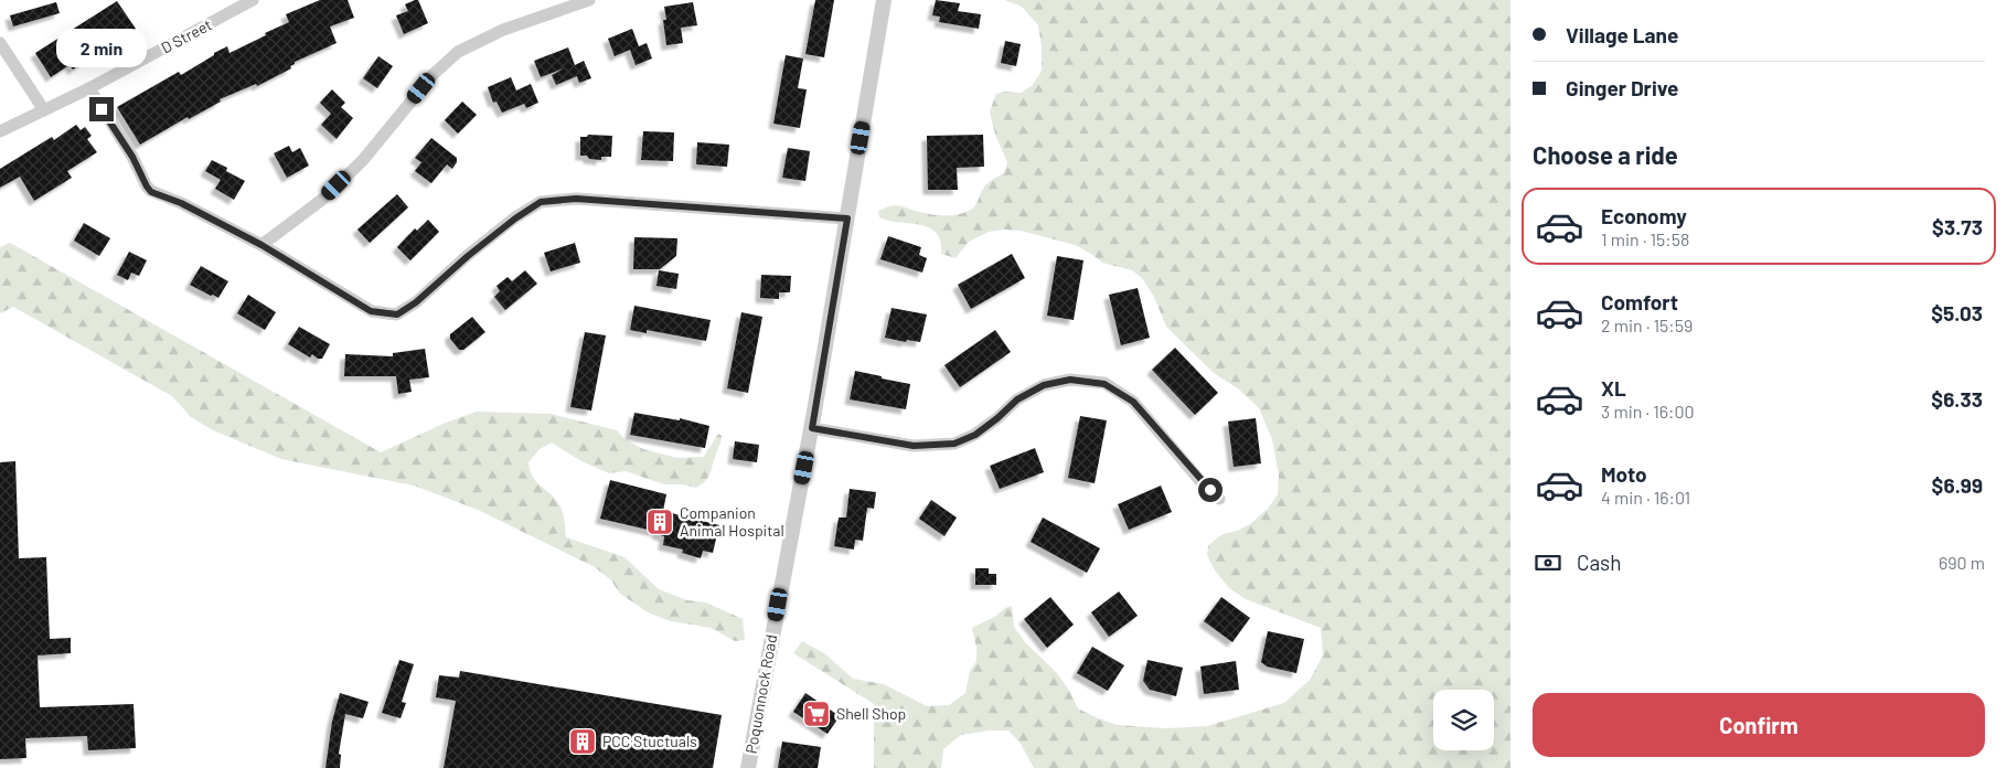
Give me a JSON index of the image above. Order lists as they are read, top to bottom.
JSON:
{
  "streets": {
    "street": ["D Street", "Poquonnock Road"]
  },
  "places": {
    "building": ["Companion Animal Hospital", "PCC Stuctuals"],
    "supermarket": ["Shell Shop"]
  },
  "page": {
    "banner": ["Village Lane", "Ginger Drive"],
    "bubble": "2 min",
    "heading": "Choose a ride",
    "list": [
      {
        "name": "Economy",
        "note": "1 min · 15:58",
        "value": "$3.73"
      },
      {
        "name": "Comfort",
        "note": "2 min · 15:59",
        "value": "$5.03"
      },
      {
        "name": "XL",
        "note": "3 min · 16:00",
        "value": "$6.33"
      },
      {
        "name": "Moto",
        "note": "4 min · 16:01",
        "value": "$6.99"
      }
    ],
    "pay": ["Cash", "690 m"],
    "buttons": "Confirm"
  }
}
